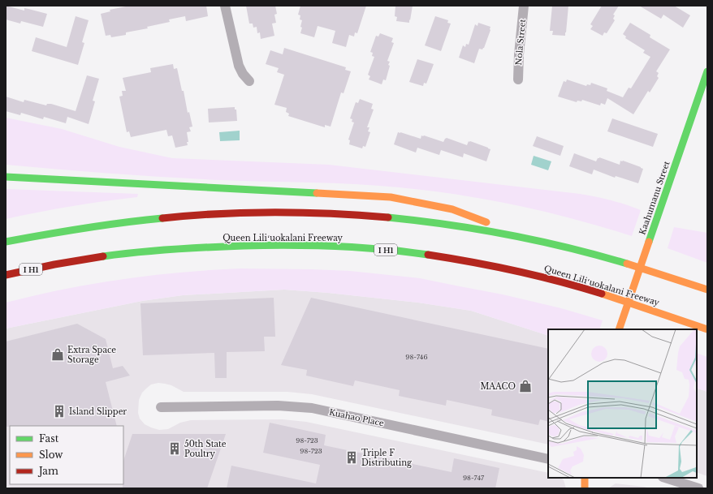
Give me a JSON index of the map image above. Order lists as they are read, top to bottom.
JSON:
{
  "streets": {
    "main road": ["Kaahumanu Street", "Queen Liliʻuokalani Freeway", "I H1"],
    "street": ["Nola Street", "Kuahao Place"]
  },
  "places": {
    "shop": ["Extra Space Storage", "MAACO"],
    "building": ["Island Slipper", "50th State Poultry", "Triple F Distributing"]
  },
  "house_numbers": [
    "98-746",
    "98-723",
    "98-723",
    "98-747"
  ],
  "legend": ["Fast", "Slow", "Jam"]
}
